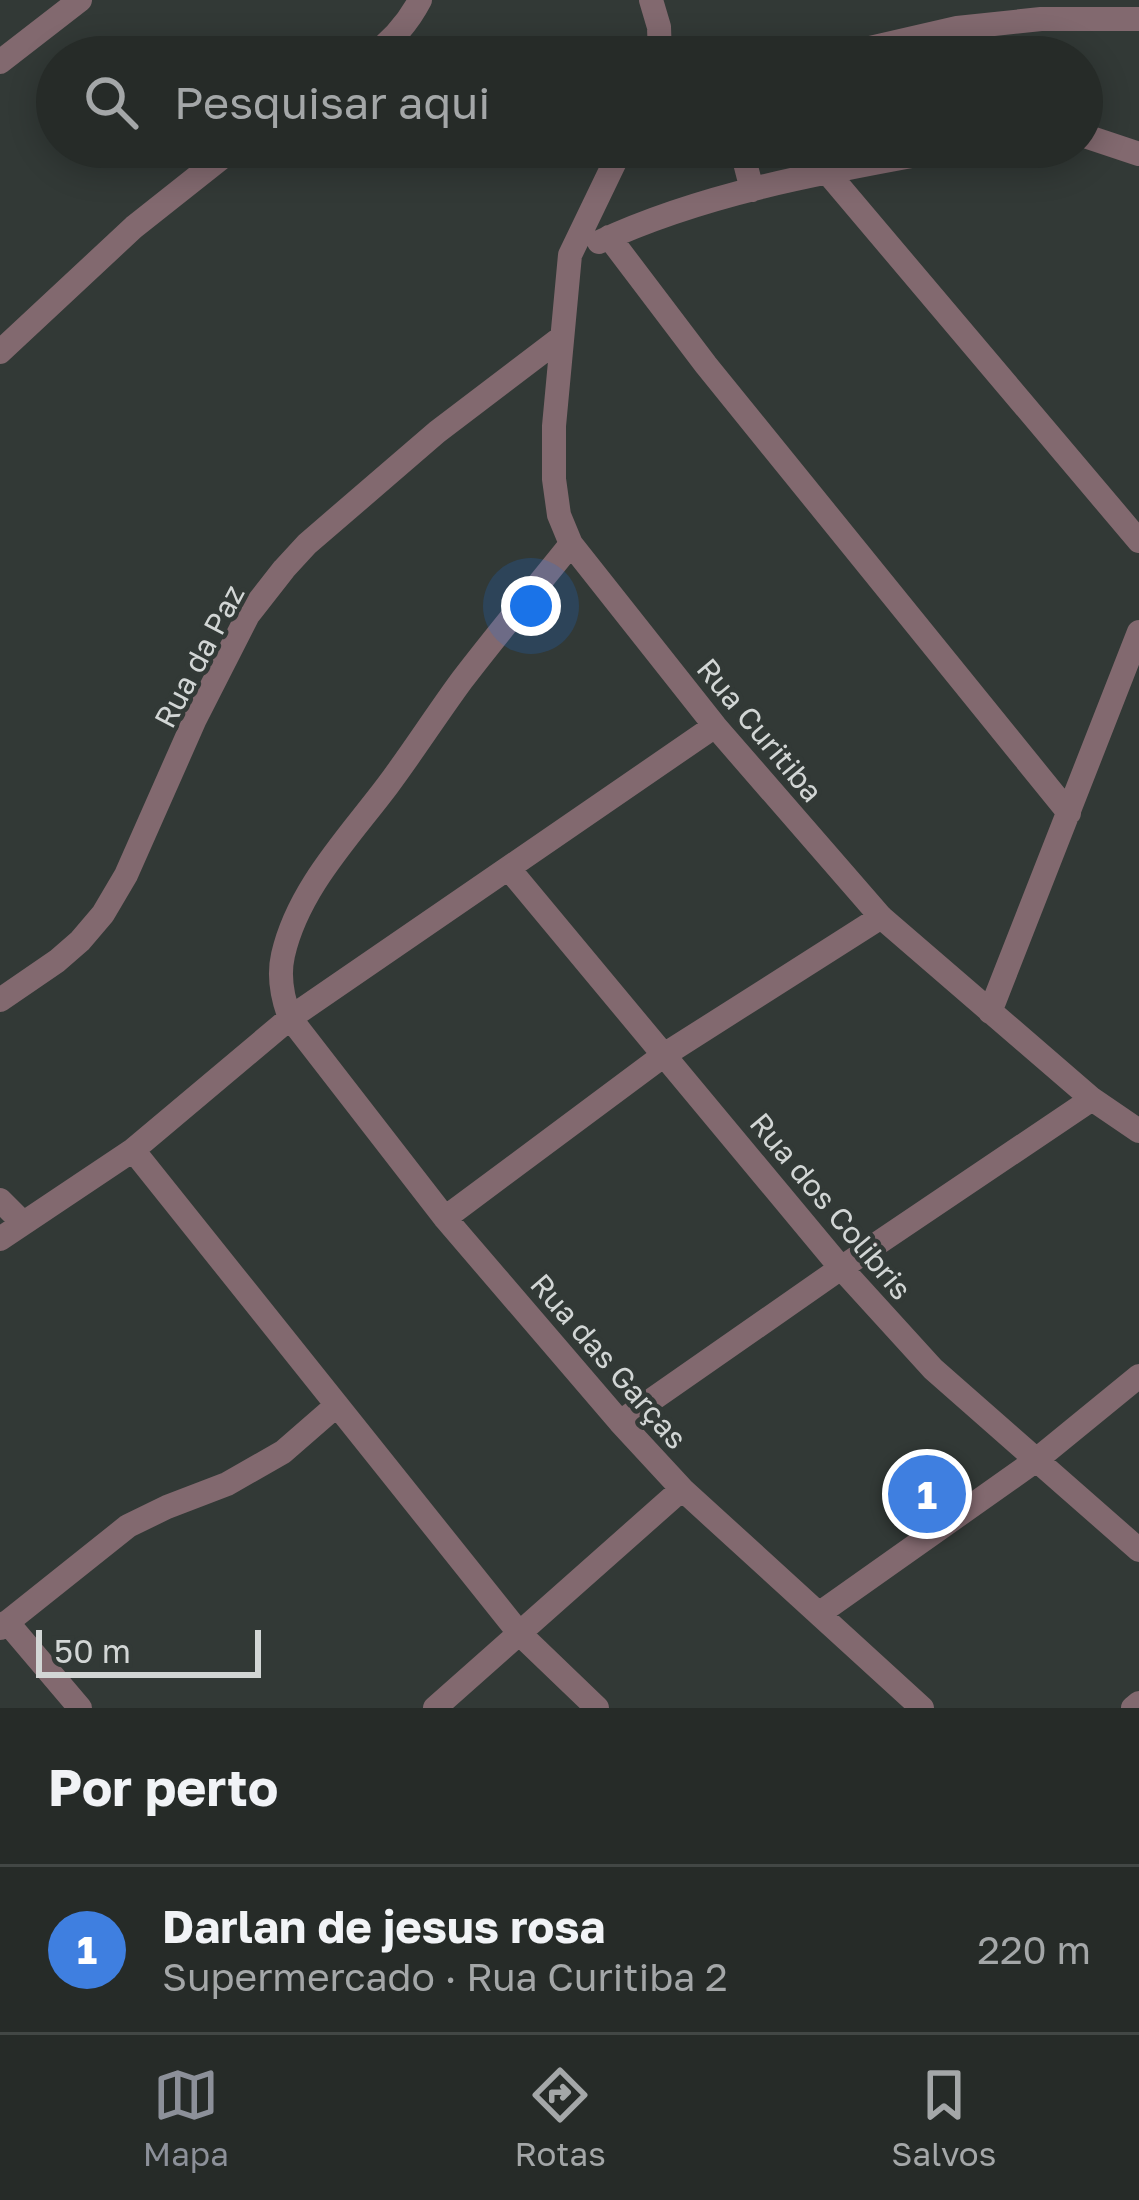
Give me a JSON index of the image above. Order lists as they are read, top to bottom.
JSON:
{
  "streets": {
    "street": [
      "Rua da Paz",
      "Rua Curitiba",
      "Rua dos Colibris",
      "Rua das Garças"
    ]
  },
  "crossings": [
    ["Rua da Paz", "Rua Curitiba"]
  ],
  "scale_bar": "50 m",
  "page": {
    "search": "Pesquisar aqui",
    "pins": "1",
    "scale": "50 m",
    "heading": "Por perto",
    "list": [
      {
        "mark": "1",
        "name": "Darlan de jesus rosa",
        "note": "Supermercado · Rua Curitiba 2",
        "value": "220 m"
      }
    ],
    "nav": ["Mapa", "Rotas", "Salvos"]
  }
}
